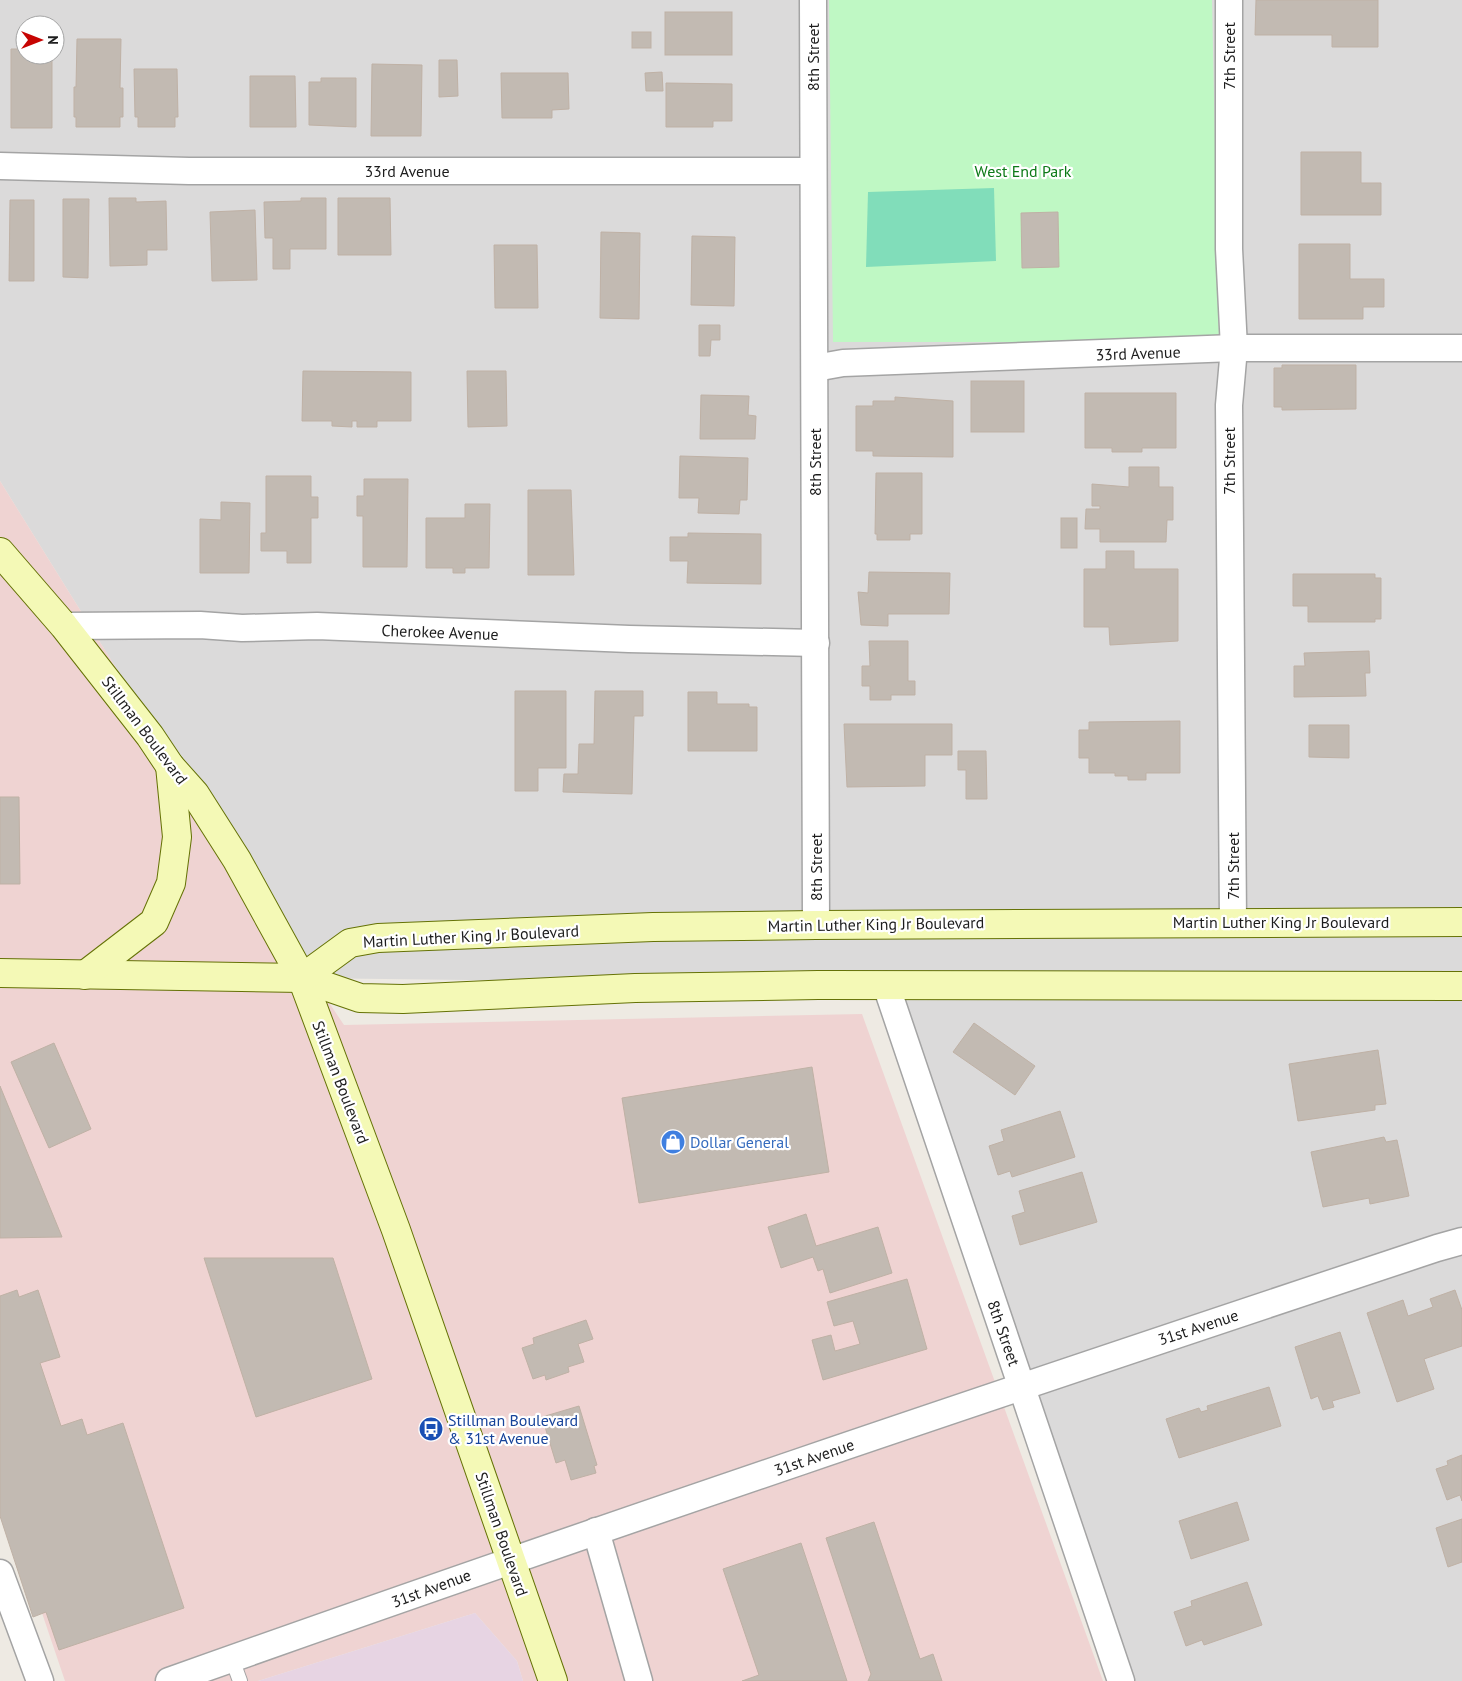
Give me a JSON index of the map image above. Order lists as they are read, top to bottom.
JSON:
{
  "streets": {
    "main road": ["Stillman Boulevard", "Martin Luther King Jr Boulevard"],
    "street": [
      "7th Street",
      "8th Street",
      "33rd Avenue",
      "Cherokee Avenue",
      "31st Avenue"
    ]
  },
  "crossings": [
    ["7th Street", "33rd Avenue"],
    ["7th Street", "Martin Luther King Jr Boulevard"],
    ["8th Street", "33rd Avenue"],
    ["8th Street", "Cherokee Avenue"],
    ["8th Street", "Martin Luther King Jr Boulevard"],
    ["8th Street", "31st Avenue"],
    ["Cherokee Avenue", "Stillman Boulevard"],
    ["Stillman Boulevard", "Martin Luther King Jr Boulevard"],
    ["Stillman Boulevard", "31st Avenue"]
  ],
  "parks": ["West End Park"],
  "places": {
    "shop": ["Dollar General"],
    "bus stop": ["Stillman Boulevard & 31st Avenue"]
  },
  "north": "right"
}
